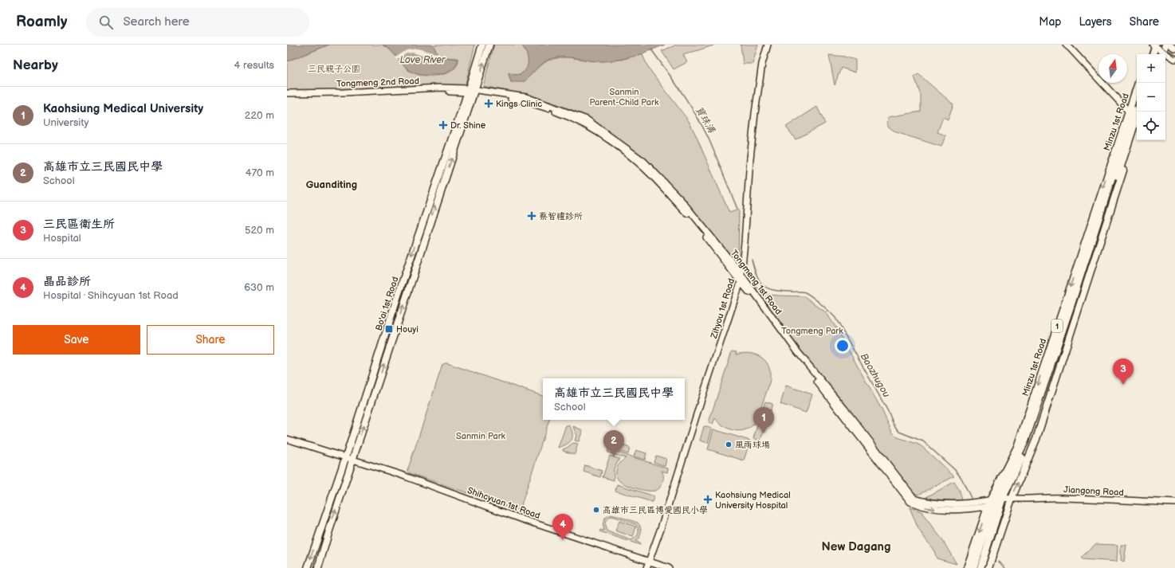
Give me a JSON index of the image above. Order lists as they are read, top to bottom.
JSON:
{
  "streets": {
    "main road": ["Minzu 1st Road", "Bo'ai 1st Road", "1"],
    "street": [
      "Tongmeng 2nd Road",
      "Tongmeng 1st Road",
      "Zihyou 1st Road",
      "Jiangong Road",
      "Shihcyuan 1st Road"
    ]
  },
  "crossings": [
    ["Tongmeng 2nd Road", "Tongmeng 1st Road"],
    ["Tongmeng 2nd Road", "Bo'ai 1st Road"],
    ["Minzu 1st Road", "Tongmeng 1st Road"],
    ["Minzu 1st Road", "Jiangong Road"],
    ["Tongmeng 1st Road", "Bo'ai 1st Road"],
    ["Tongmeng 1st Road", "Zihyou 1st Road"],
    ["Bo'ai 1st Road", "Shihcyuan 1st Road"],
    ["Zihyou 1st Road", "Shihcyuan 1st Road"]
  ],
  "districts": ["Guanditing", "New Dagang"],
  "water": ["Love River", "寶珠溝", "Baozhugou"],
  "parks": [
    "三民親子公園",
    "Sanmin Parent-Child Park",
    "Tongmeng Park",
    "Sanmin Park"
  ],
  "places": {
    "health": [
      "Kings Clinic",
      "Dr. Shine",
      "蔡智禮診所",
      "Kaohsiung Medical University Hospital"
    ],
    "transit": ["Houyi"],
    "other": ["風雨球場", "高雄市三民區博愛國民小學"]
  },
  "north": "top",
  "page": {
    "header": "Roamly",
    "search": "Search here",
    "nav": ["Map", "Layers", "Share"],
    "heading": ["Nearby", "4 results"],
    "map_buttons": ["+", "−"],
    "list": [
      {
        "mark": "1",
        "name": "Kaohsiung Medical University",
        "note": "University",
        "value": "220 m"
      },
      {
        "mark": "2",
        "name": "高雄市立三民國民中學",
        "note": "School",
        "value": "470 m"
      },
      {
        "mark": "3",
        "name": "三民區衛生所",
        "note": "Hospital",
        "value": "520 m"
      },
      {
        "mark": "4",
        "name": "晶品診所",
        "note": "Hospital · Shihcyuan 1st Road",
        "value": "630 m"
      }
    ],
    "buttons": ["Save", "Share"],
    "pins": [
      "3",
      "1",
      "2",
      "4"
    ],
    "popup": ["高雄市立三民國民中學", "School"]
  }
}
